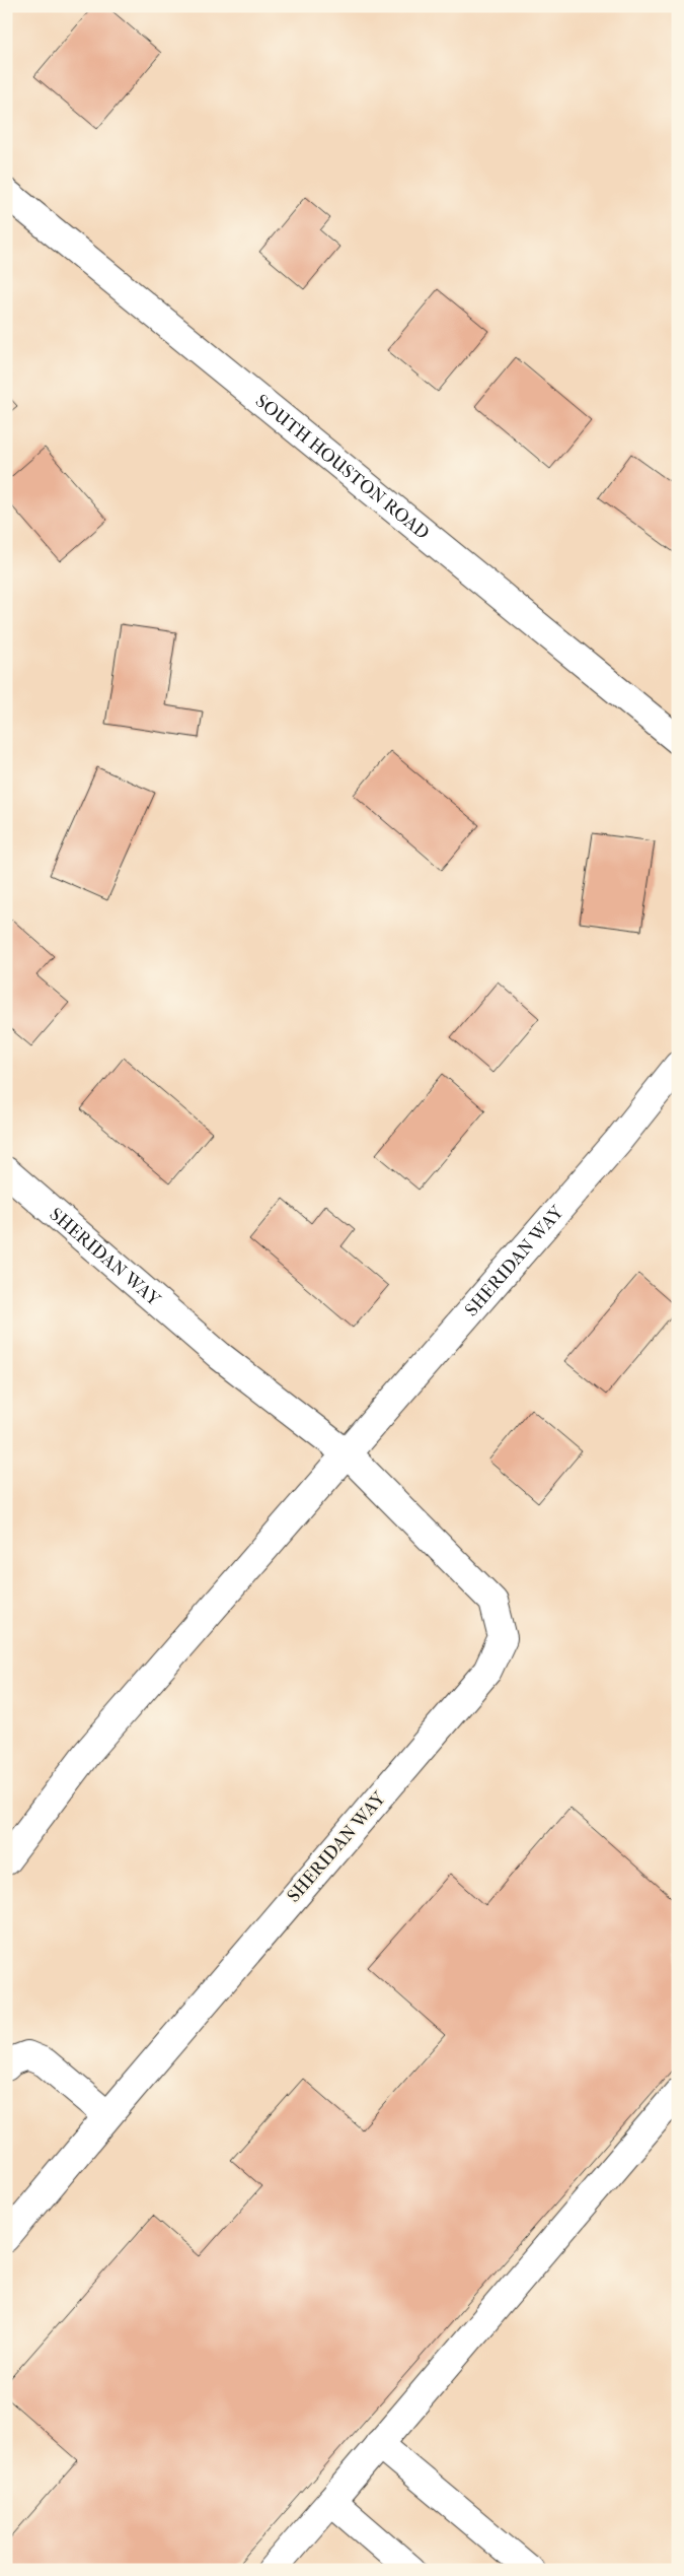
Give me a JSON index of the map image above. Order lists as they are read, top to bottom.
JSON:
{
  "streets": {
    "street": ["SOUTH HOUSTON ROAD", "SHERIDAN WAY"]
  }
}
